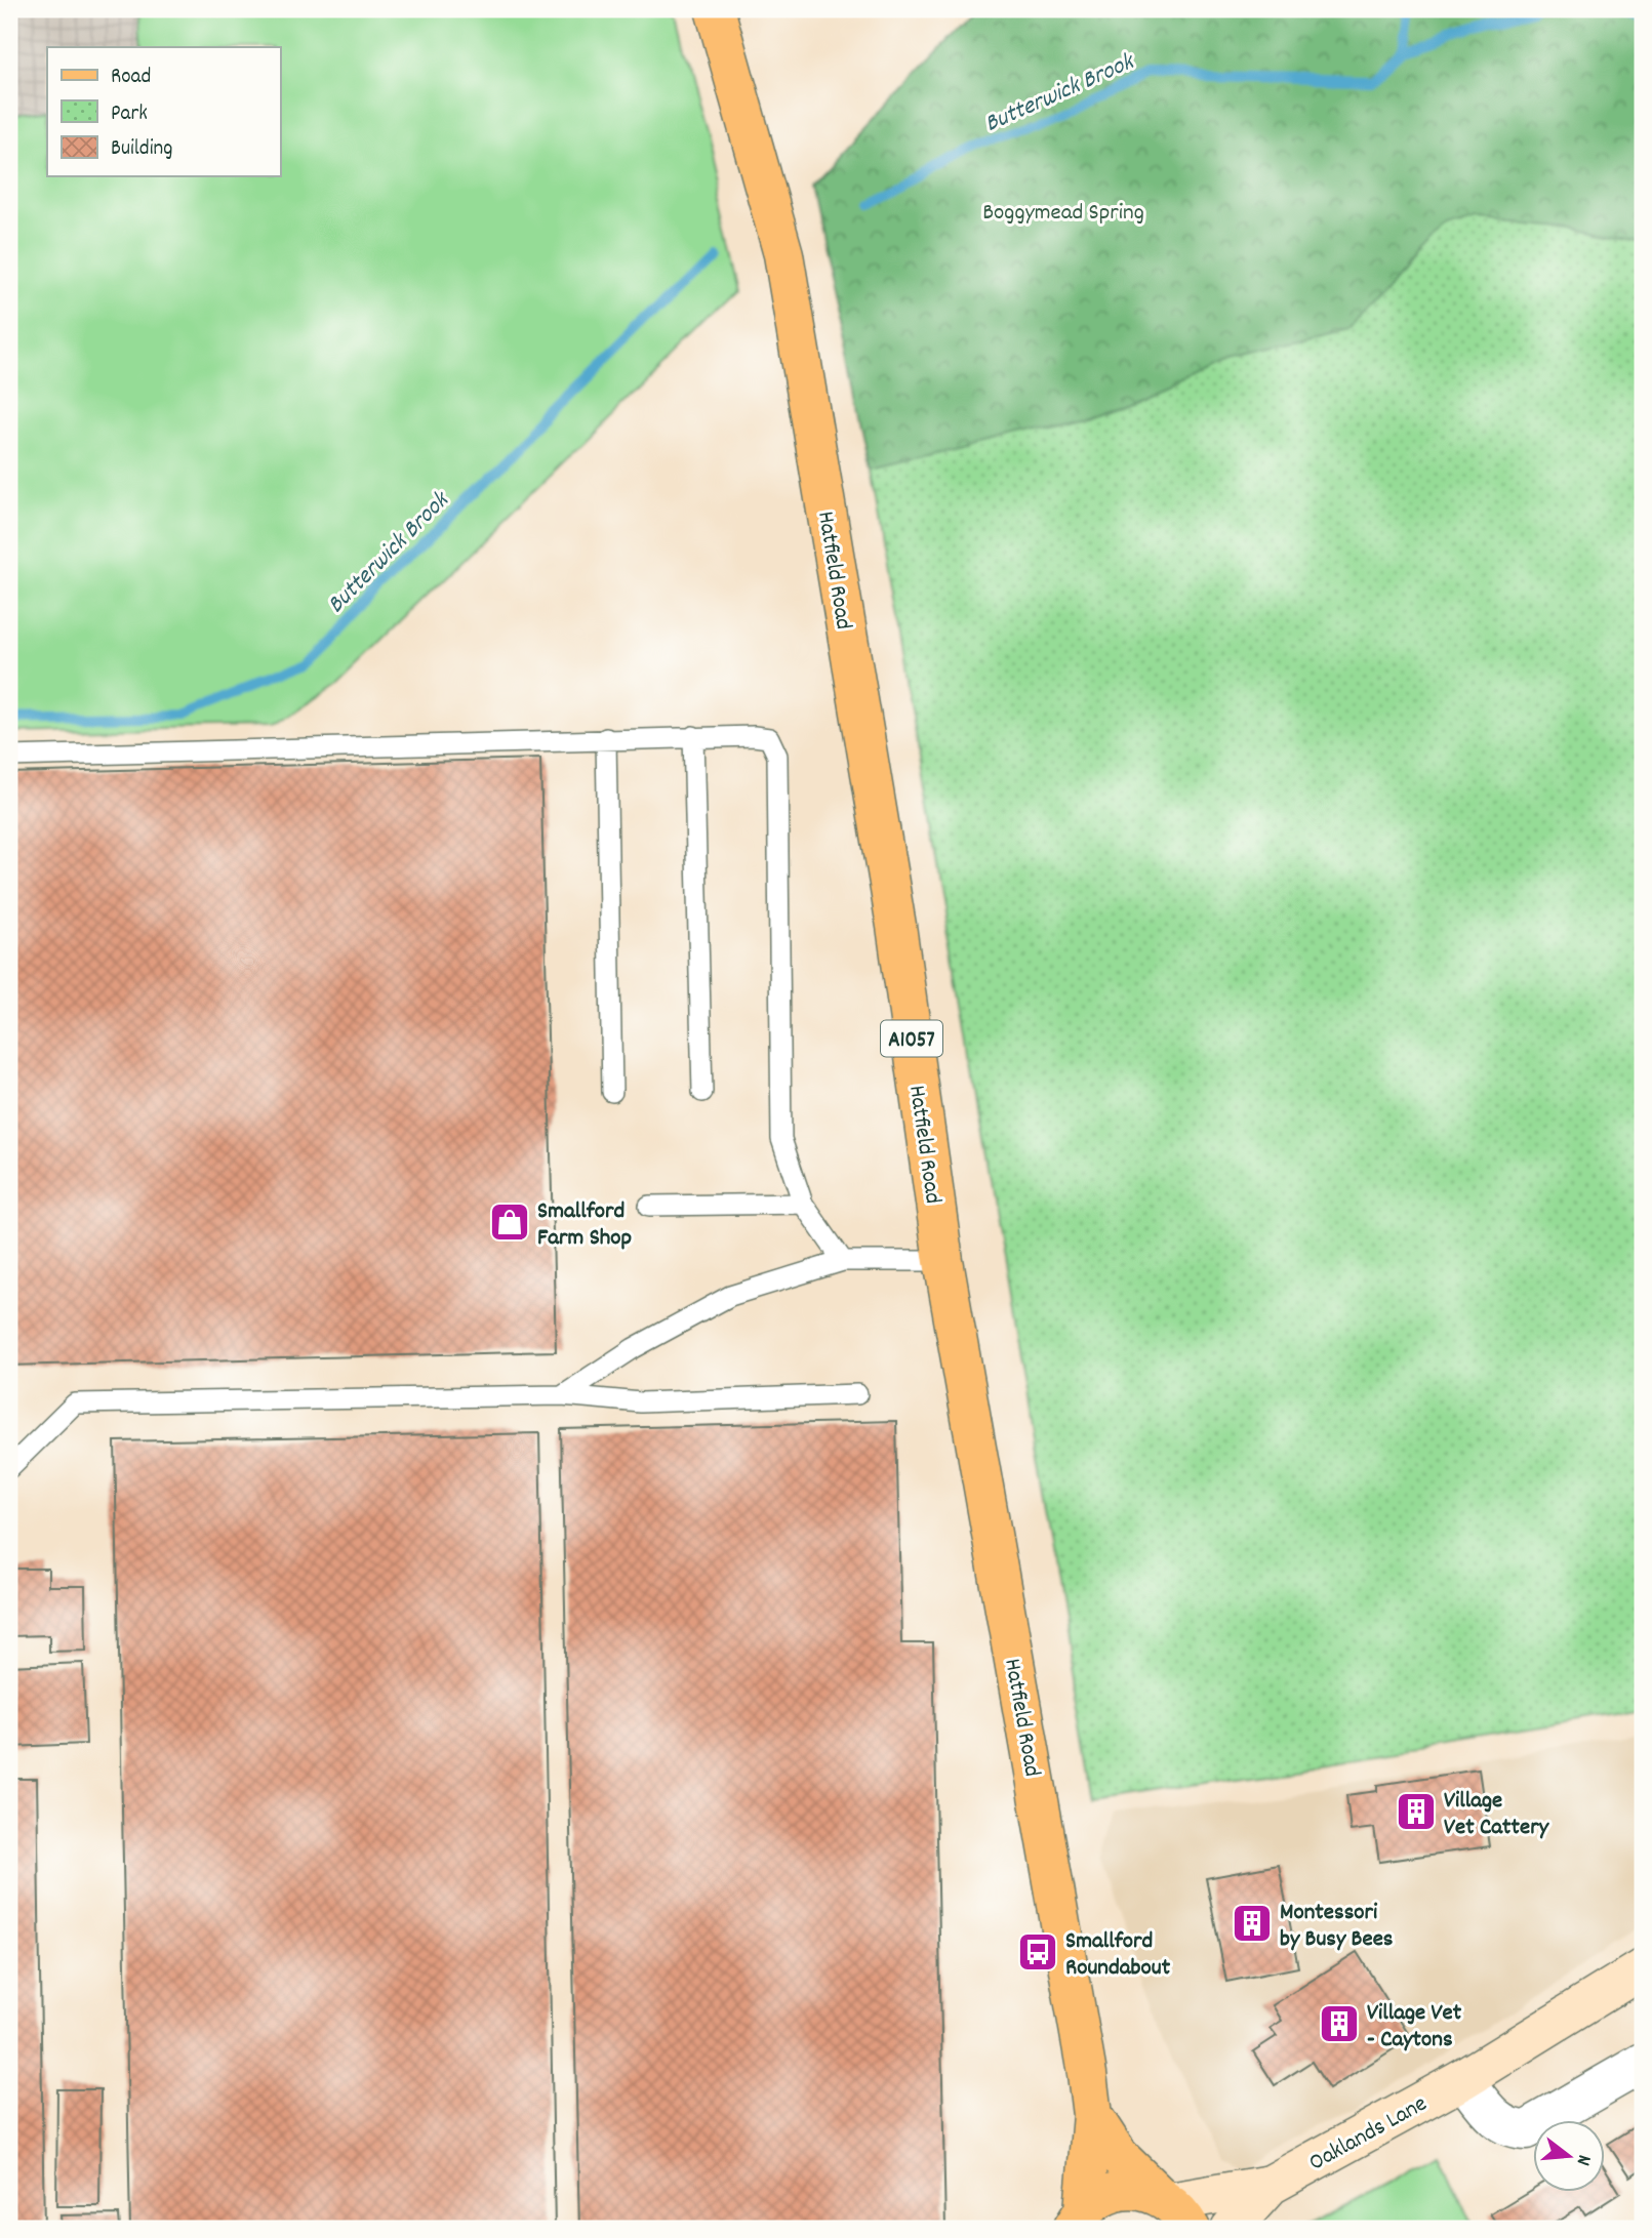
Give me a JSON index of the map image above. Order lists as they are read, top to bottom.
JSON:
{
  "streets": {
    "main road": ["Hatfield Road", "A1057"],
    "street": ["Oaklands Lane"]
  },
  "crossings": [
    ["Hatfield Road", "Oaklands Lane"]
  ],
  "water": ["Butterwick Brook"],
  "parks": ["Boggymead Spring"],
  "places": {
    "shop": ["Smallford Farm Shop"],
    "building": ["Village Vet Cattery", "Montessori by Busy Bees", "Village Vet - Caytons"],
    "bus stop": ["Smallford Roundabout"]
  },
  "legend": ["Road", "Park", "Building"],
  "north": "right"
}
